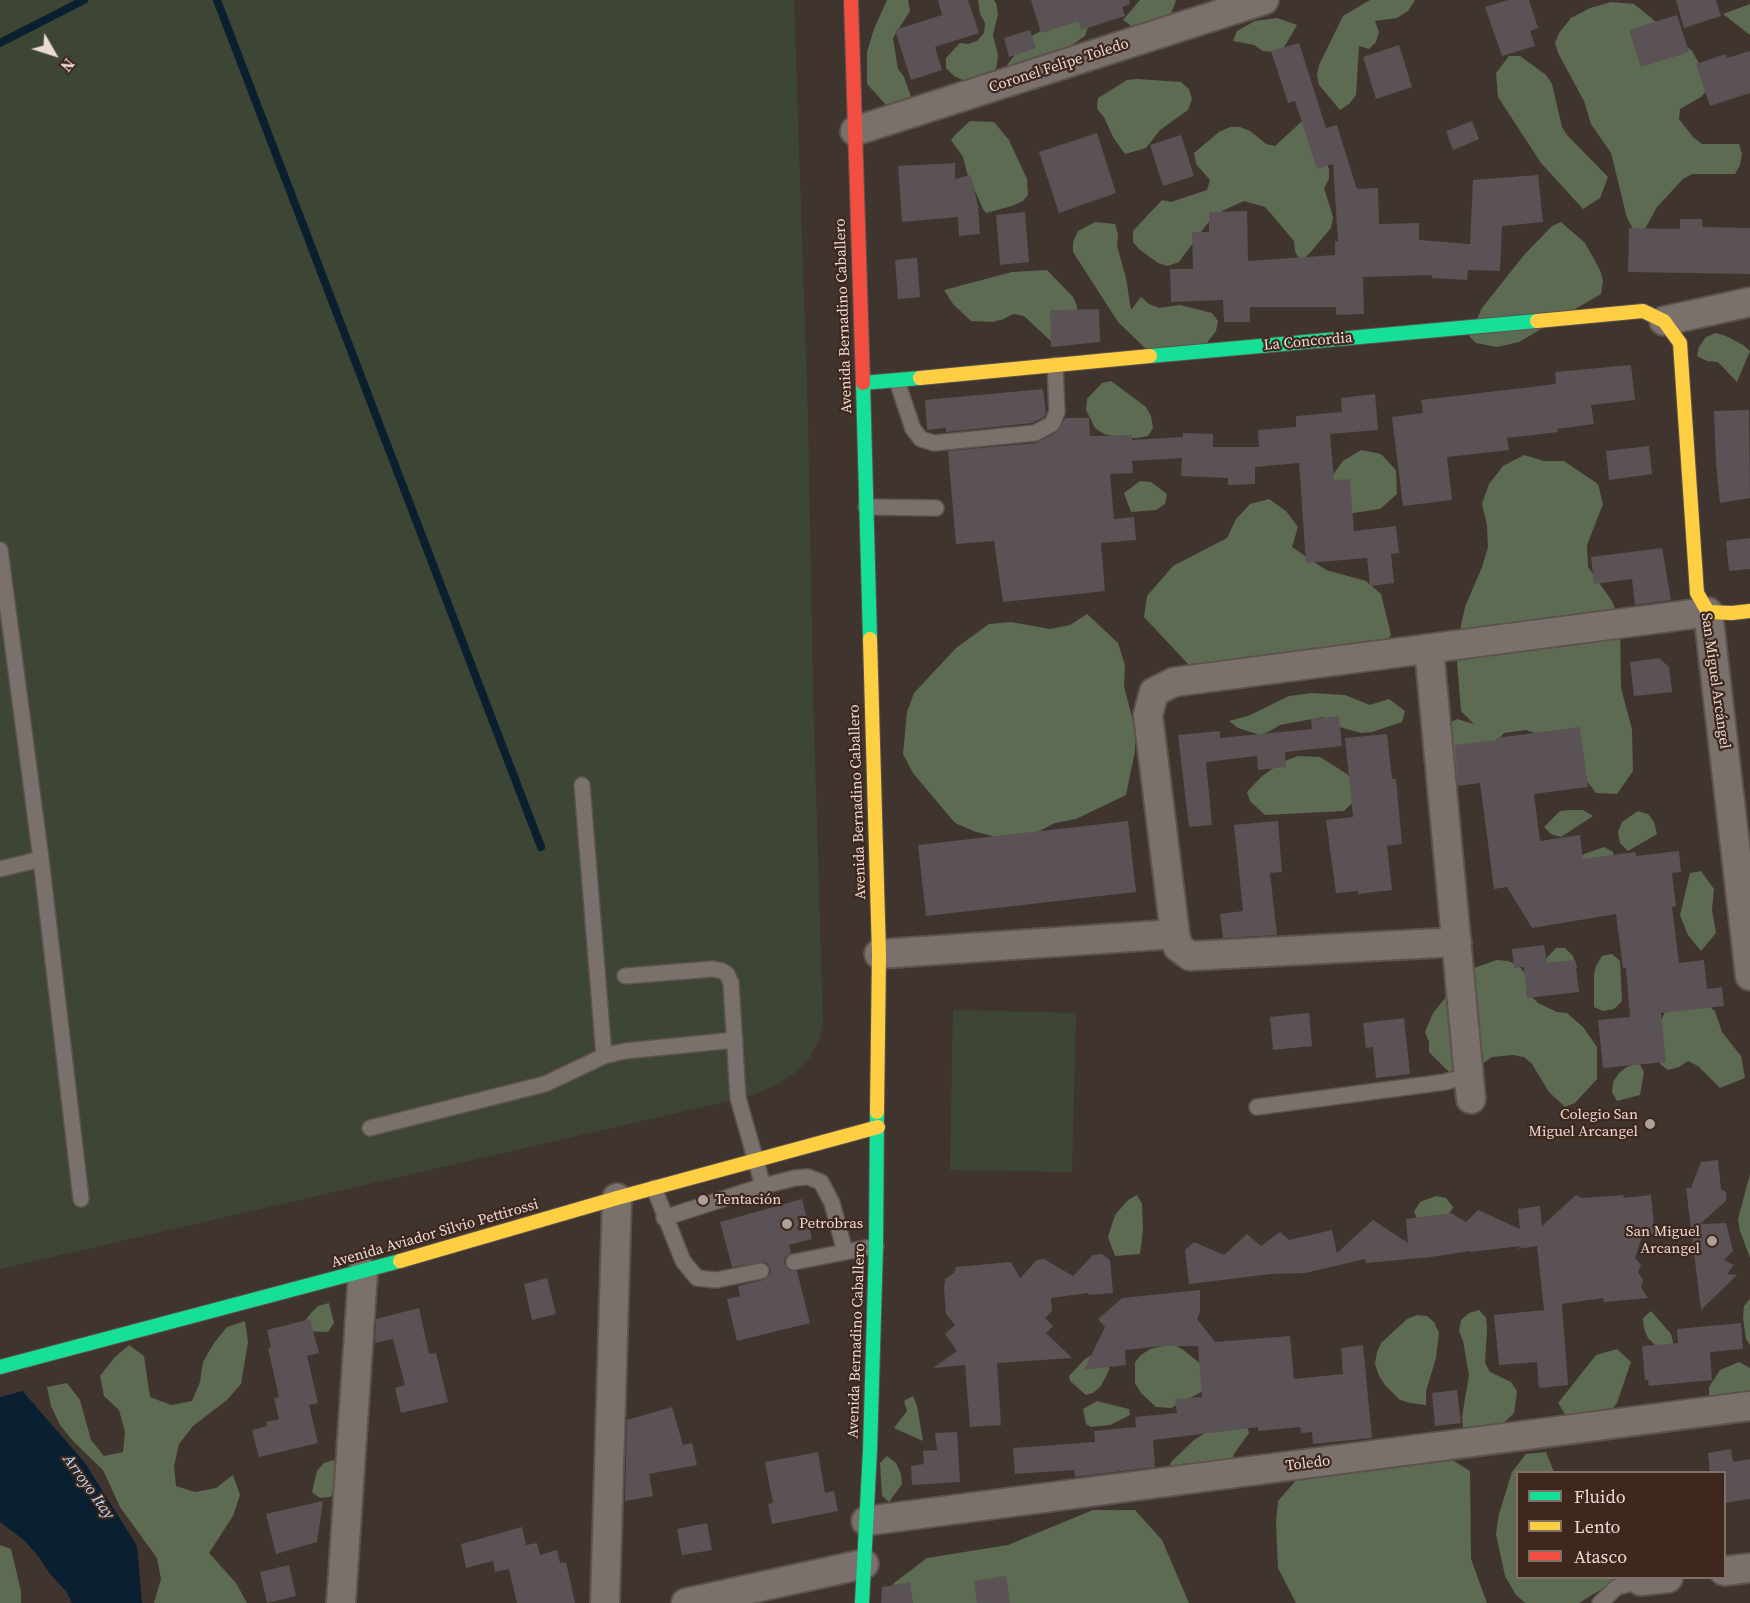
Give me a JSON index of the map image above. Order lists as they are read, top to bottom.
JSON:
{
  "streets": {
    "main road": [
      "Avenida Bernadino Caballero",
      "La Concordia",
      "San Miguel Arcángel",
      "Avenida Aviador Silvio Pettirossi"
    ],
    "street": ["Coronel Felipe Toledo", "Toledo"]
  },
  "crossings": [
    ["Coronel Felipe Toledo", "Avenida Bernadino Caballero"],
    ["Avenida Bernadino Caballero", "La Concordia"],
    ["Avenida Bernadino Caballero", "Avenida Aviador Silvio Pettirossi"],
    ["Avenida Bernadino Caballero", "Toledo"],
    ["La Concordia", "San Miguel Arcángel"]
  ],
  "water": ["Arroyo Itay"],
  "places": [
    "Colegio San Miguel Arcangel",
    "Tentación",
    "Petrobras",
    "San Miguel Arcangel"
  ],
  "legend": ["Fluido", "Lento", "Atasco"],
  "north": "bottom right"
}
